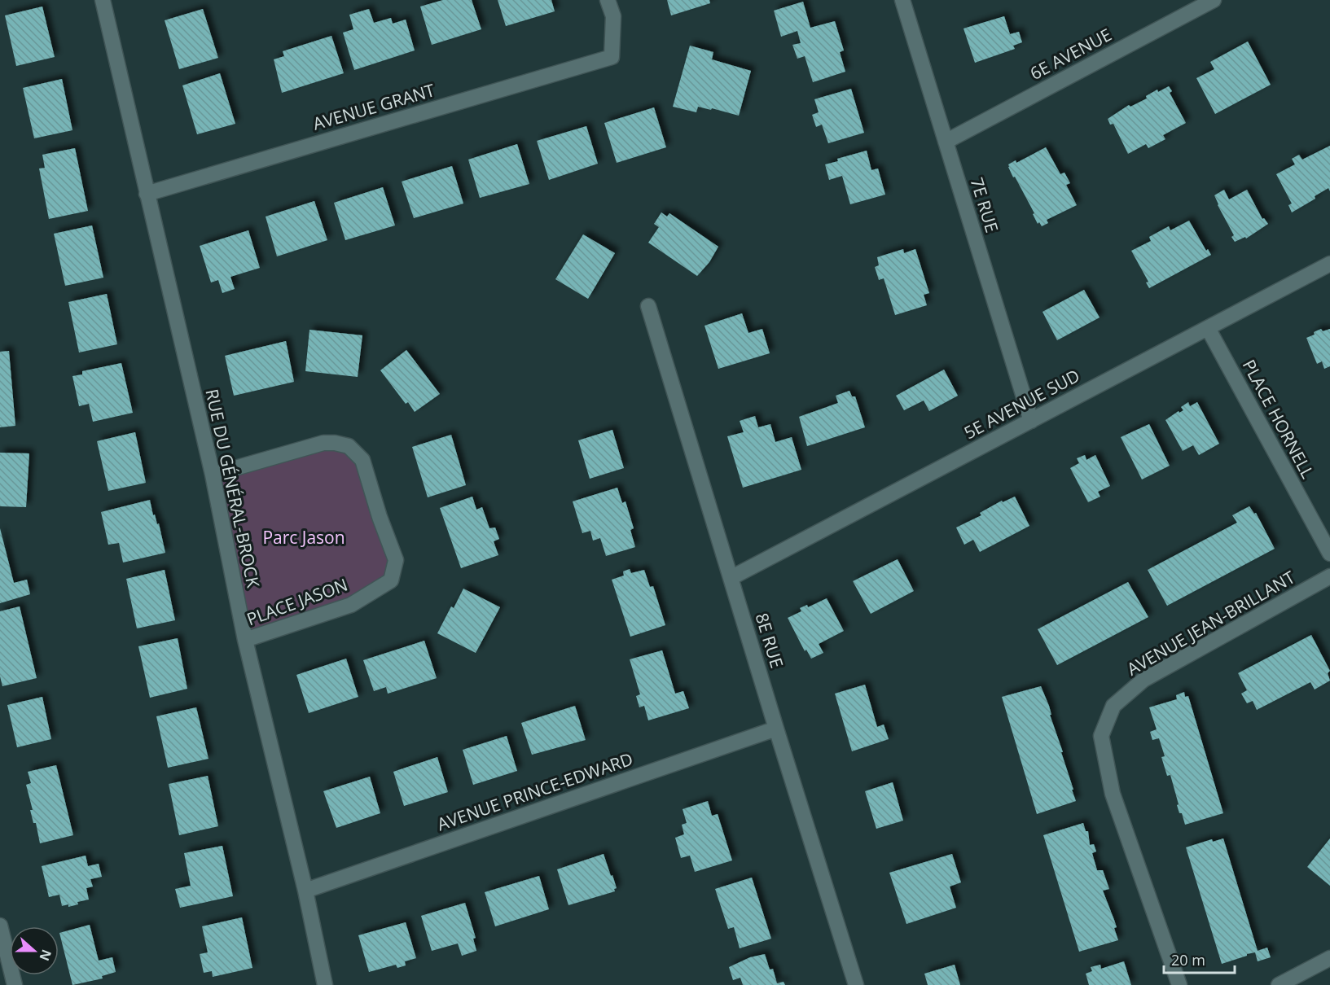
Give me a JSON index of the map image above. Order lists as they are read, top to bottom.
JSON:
{
  "streets": {
    "street": [
      "6E AVENUE",
      "AVENUE GRANT",
      "7E RUE",
      "5E AVENUE SUD",
      "PLACE HORNELL",
      "RUE DU GÉNÉRAL-BROCK",
      "PLACE JASON",
      "AVENUE JEAN-BRILLANT",
      "8E RUE",
      "AVENUE PRINCE-EDWARD"
    ]
  },
  "crossings": [
    ["6E AVENUE", "7E RUE"],
    ["AVENUE GRANT", "RUE DU GÉNÉRAL-BROCK"],
    ["7E RUE", "5E AVENUE SUD"],
    ["5E AVENUE SUD", "PLACE HORNELL"],
    ["5E AVENUE SUD", "8E RUE"],
    ["RUE DU GÉNÉRAL-BROCK", "PLACE JASON"],
    ["RUE DU GÉNÉRAL-BROCK", "AVENUE PRINCE-EDWARD"],
    ["8E RUE", "AVENUE PRINCE-EDWARD"]
  ],
  "parks": ["Parc Jason"],
  "scale_bar": "20 m",
  "north": "right"
}
